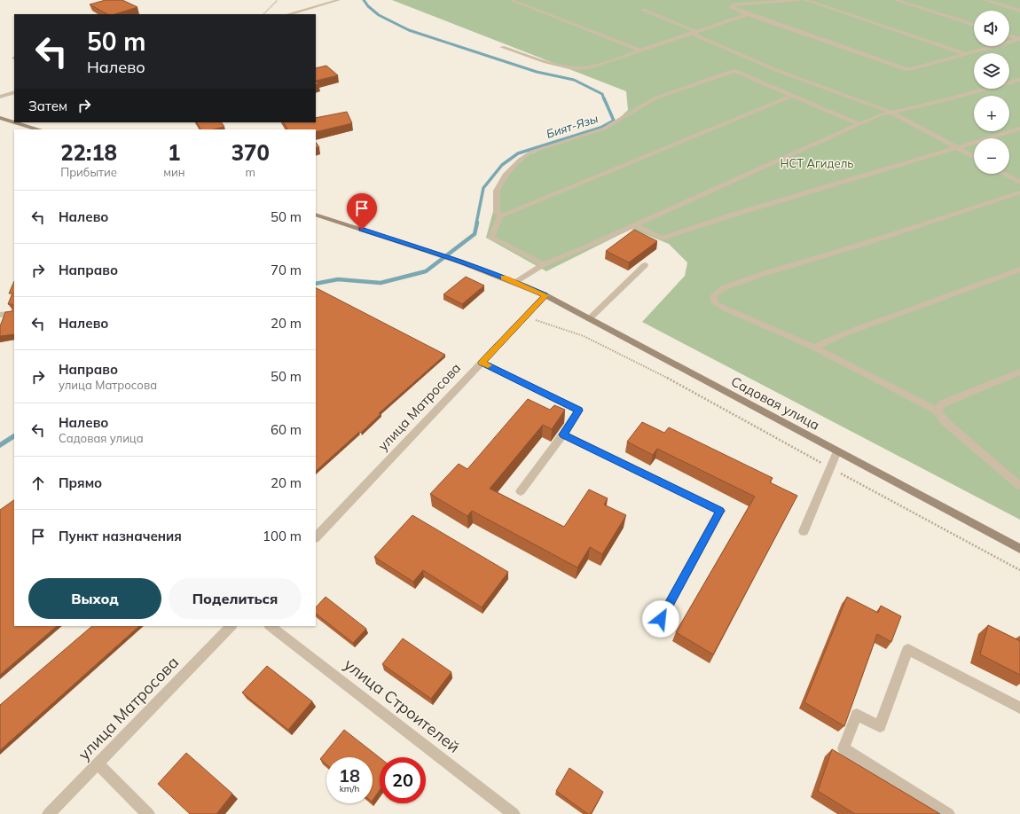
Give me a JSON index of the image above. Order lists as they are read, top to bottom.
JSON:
{
  "streets": {
    "main road": ["Садовая улица"],
    "street": ["улица Матросова", "улица Строителей"]
  },
  "crossings": [
    ["Садовая улица", "улица Матросова"]
  ],
  "water": ["Бият-Язы"],
  "parks": ["НСТ Агидель"],
  "page": {
    "map_buttons": ["+", "−"],
    "turn": ["50 m", "Налево"],
    "then": "Затем",
    "eta": [
      "22:18",
      "Прибытие",
      "1",
      "мин",
      "370",
      "m"
    ],
    "list": [
      {
        "name": "Налево",
        "value": "50 m"
      },
      {
        "name": "Направо",
        "value": "70 m"
      },
      {
        "name": "Налево",
        "value": "20 m"
      },
      {
        "name": "Направо",
        "note": "улица Матросова",
        "value": "50 m"
      },
      {
        "name": "Налево",
        "note": "Садовая улица",
        "value": "60 m"
      },
      {
        "name": "Прямо",
        "value": "20 m"
      },
      {
        "name": "Пункт назначения",
        "value": "100 m"
      }
    ],
    "buttons": ["Выход", "Поделиться"],
    "speed": "18 km/h",
    "limit": "20"
  }
}
